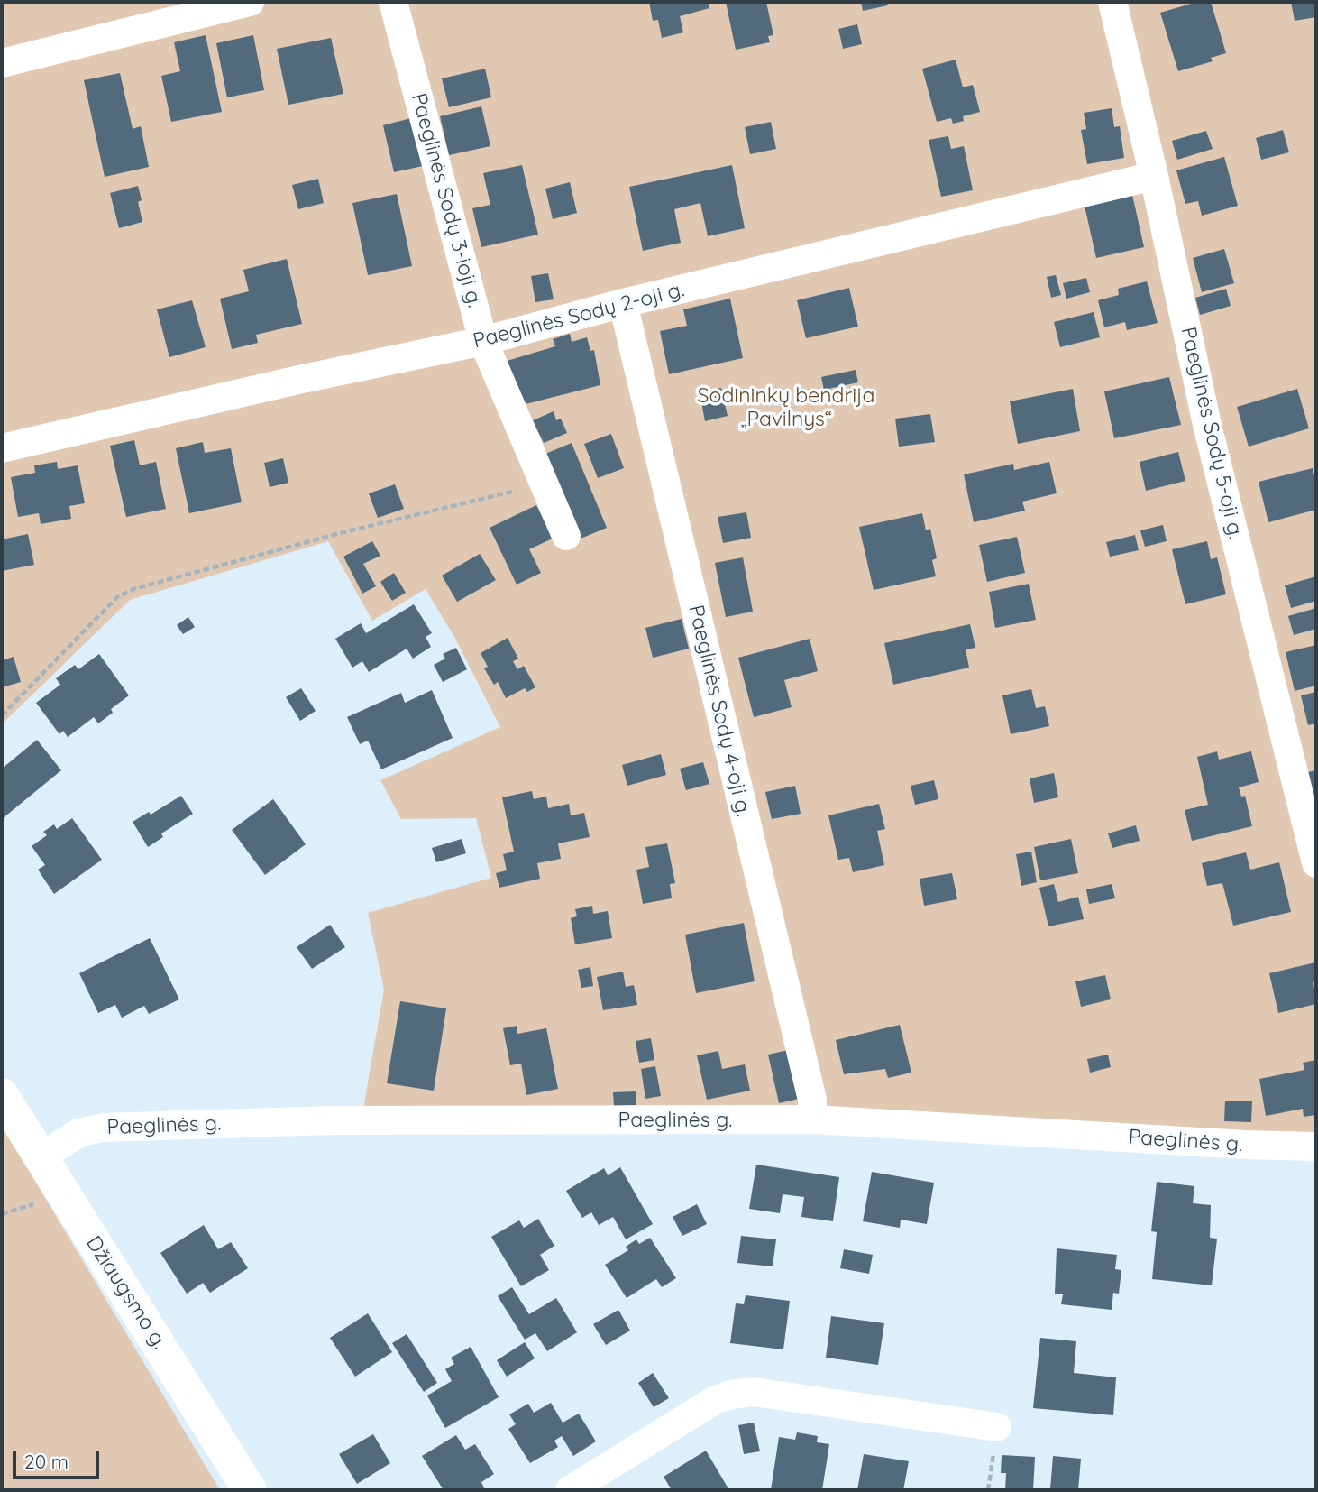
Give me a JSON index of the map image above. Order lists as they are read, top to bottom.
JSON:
{
  "streets": {
    "street": [
      "Paeglinės Sodų 3-ioji g.",
      "Paeglinės Sodų 2-oji g.",
      "Paeglinės Sodų 5-oji g.",
      "Paeglinės Sodų 4-oji g.",
      "Paeglinės g.",
      "Džiaugsmo g."
    ]
  },
  "crossings": [
    ["Paeglinės Sodų 3-ioji g.", "Paeglinės Sodų 2-oji g."],
    ["Paeglinės Sodų 2-oji g.", "Paeglinės Sodų 5-oji g."],
    ["Paeglinės Sodų 2-oji g.", "Paeglinės Sodų 4-oji g."],
    ["Paeglinės Sodų 4-oji g.", "Paeglinės g."],
    ["Paeglinės g.", "Džiaugsmo g."]
  ],
  "parks": ["Sodininkų bendrija „Pavilnys“"],
  "scale_bar": "20 m"
}
